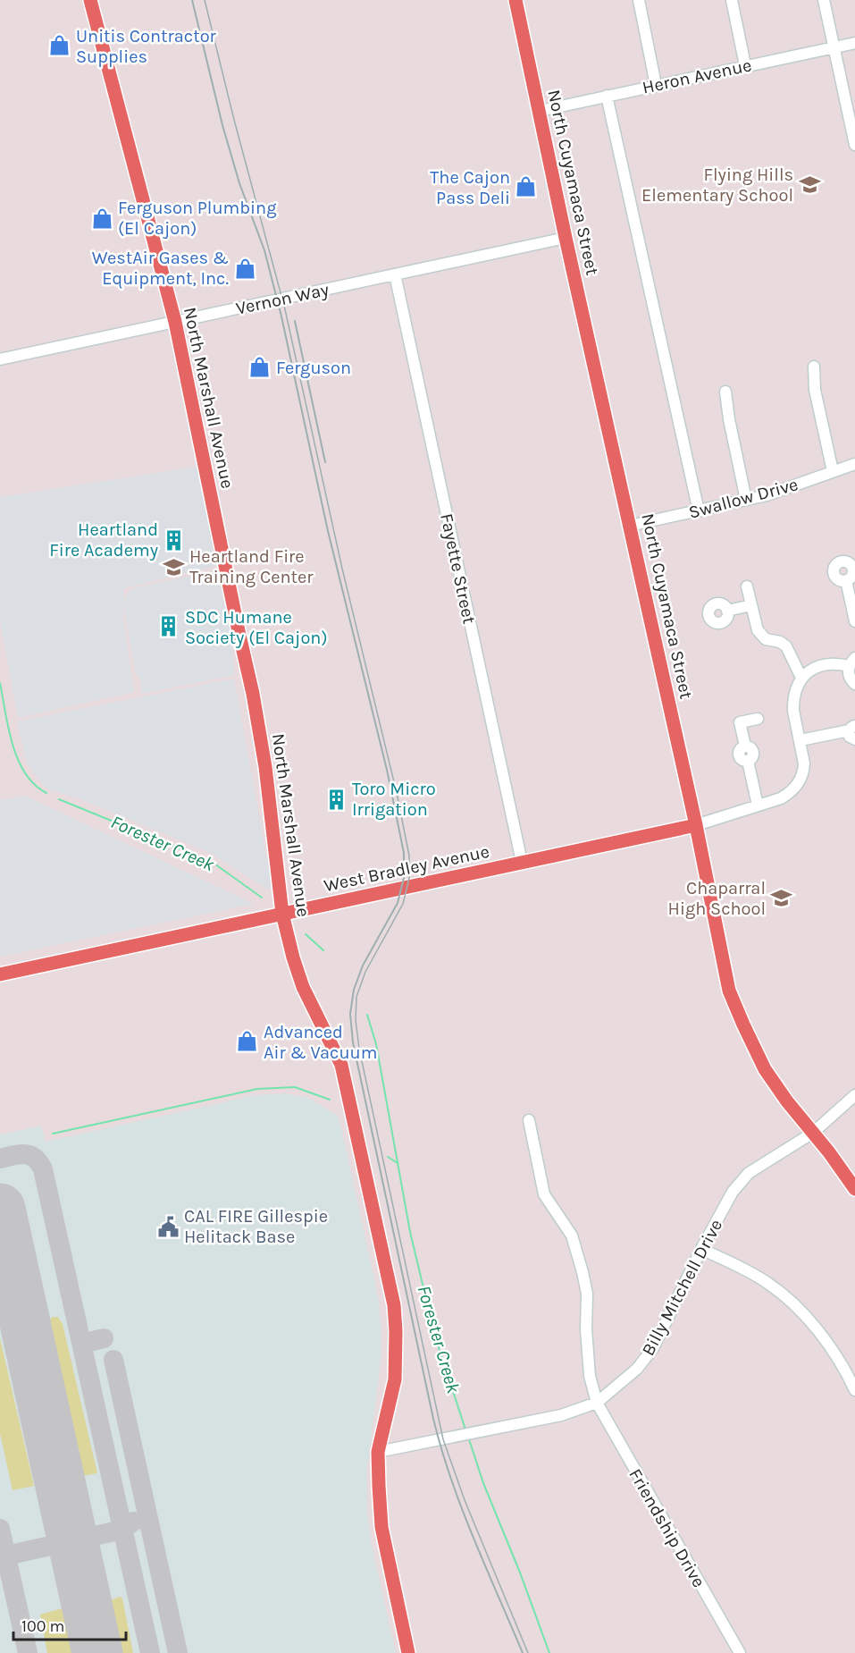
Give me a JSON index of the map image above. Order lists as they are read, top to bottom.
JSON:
{
  "streets": {
    "main road": ["North Cuyamaca Street", "North Marshall Avenue", "West Bradley Avenue"],
    "street": [
      "Heron Avenue",
      "Vernon Way",
      "Swallow Drive",
      "Fayette Street",
      "Billy Mitchell Drive",
      "Friendship Drive"
    ]
  },
  "crossings": [
    ["Heron Avenue", "North Cuyamaca Street"],
    ["North Cuyamaca Street", "Vernon Way"],
    ["North Cuyamaca Street", "Swallow Drive"],
    ["North Cuyamaca Street", "West Bradley Avenue"],
    ["North Cuyamaca Street", "Billy Mitchell Drive"],
    ["Vernon Way", "North Marshall Avenue"],
    ["Vernon Way", "Fayette Street"],
    ["North Marshall Avenue", "West Bradley Avenue"],
    ["North Marshall Avenue", "Billy Mitchell Drive"],
    ["Fayette Street", "West Bradley Avenue"],
    ["Billy Mitchell Drive", "Friendship Drive"]
  ],
  "water": ["Forester Creek"],
  "places": {
    "shop": [
      "Unitis Contractor Supplies",
      "The Cajon Pass Deli",
      "Ferguson Plumbing (El Cajon)",
      "WestAir Gases & Equipment, Inc.",
      "Ferguson",
      "Advanced Air & Vacuum"
    ],
    "school or university": ["Flying Hills Elementary School", "Heartland Fire Training Center", "Chaparral High School"],
    "building": ["Heartland Fire Academy", "SDC Humane Society (El Cajon)", "Toro Micro Irrigation"],
    "public building": ["CAL FIRE Gillespie Helitack Base"]
  },
  "scale_bar": "100 m"
}
